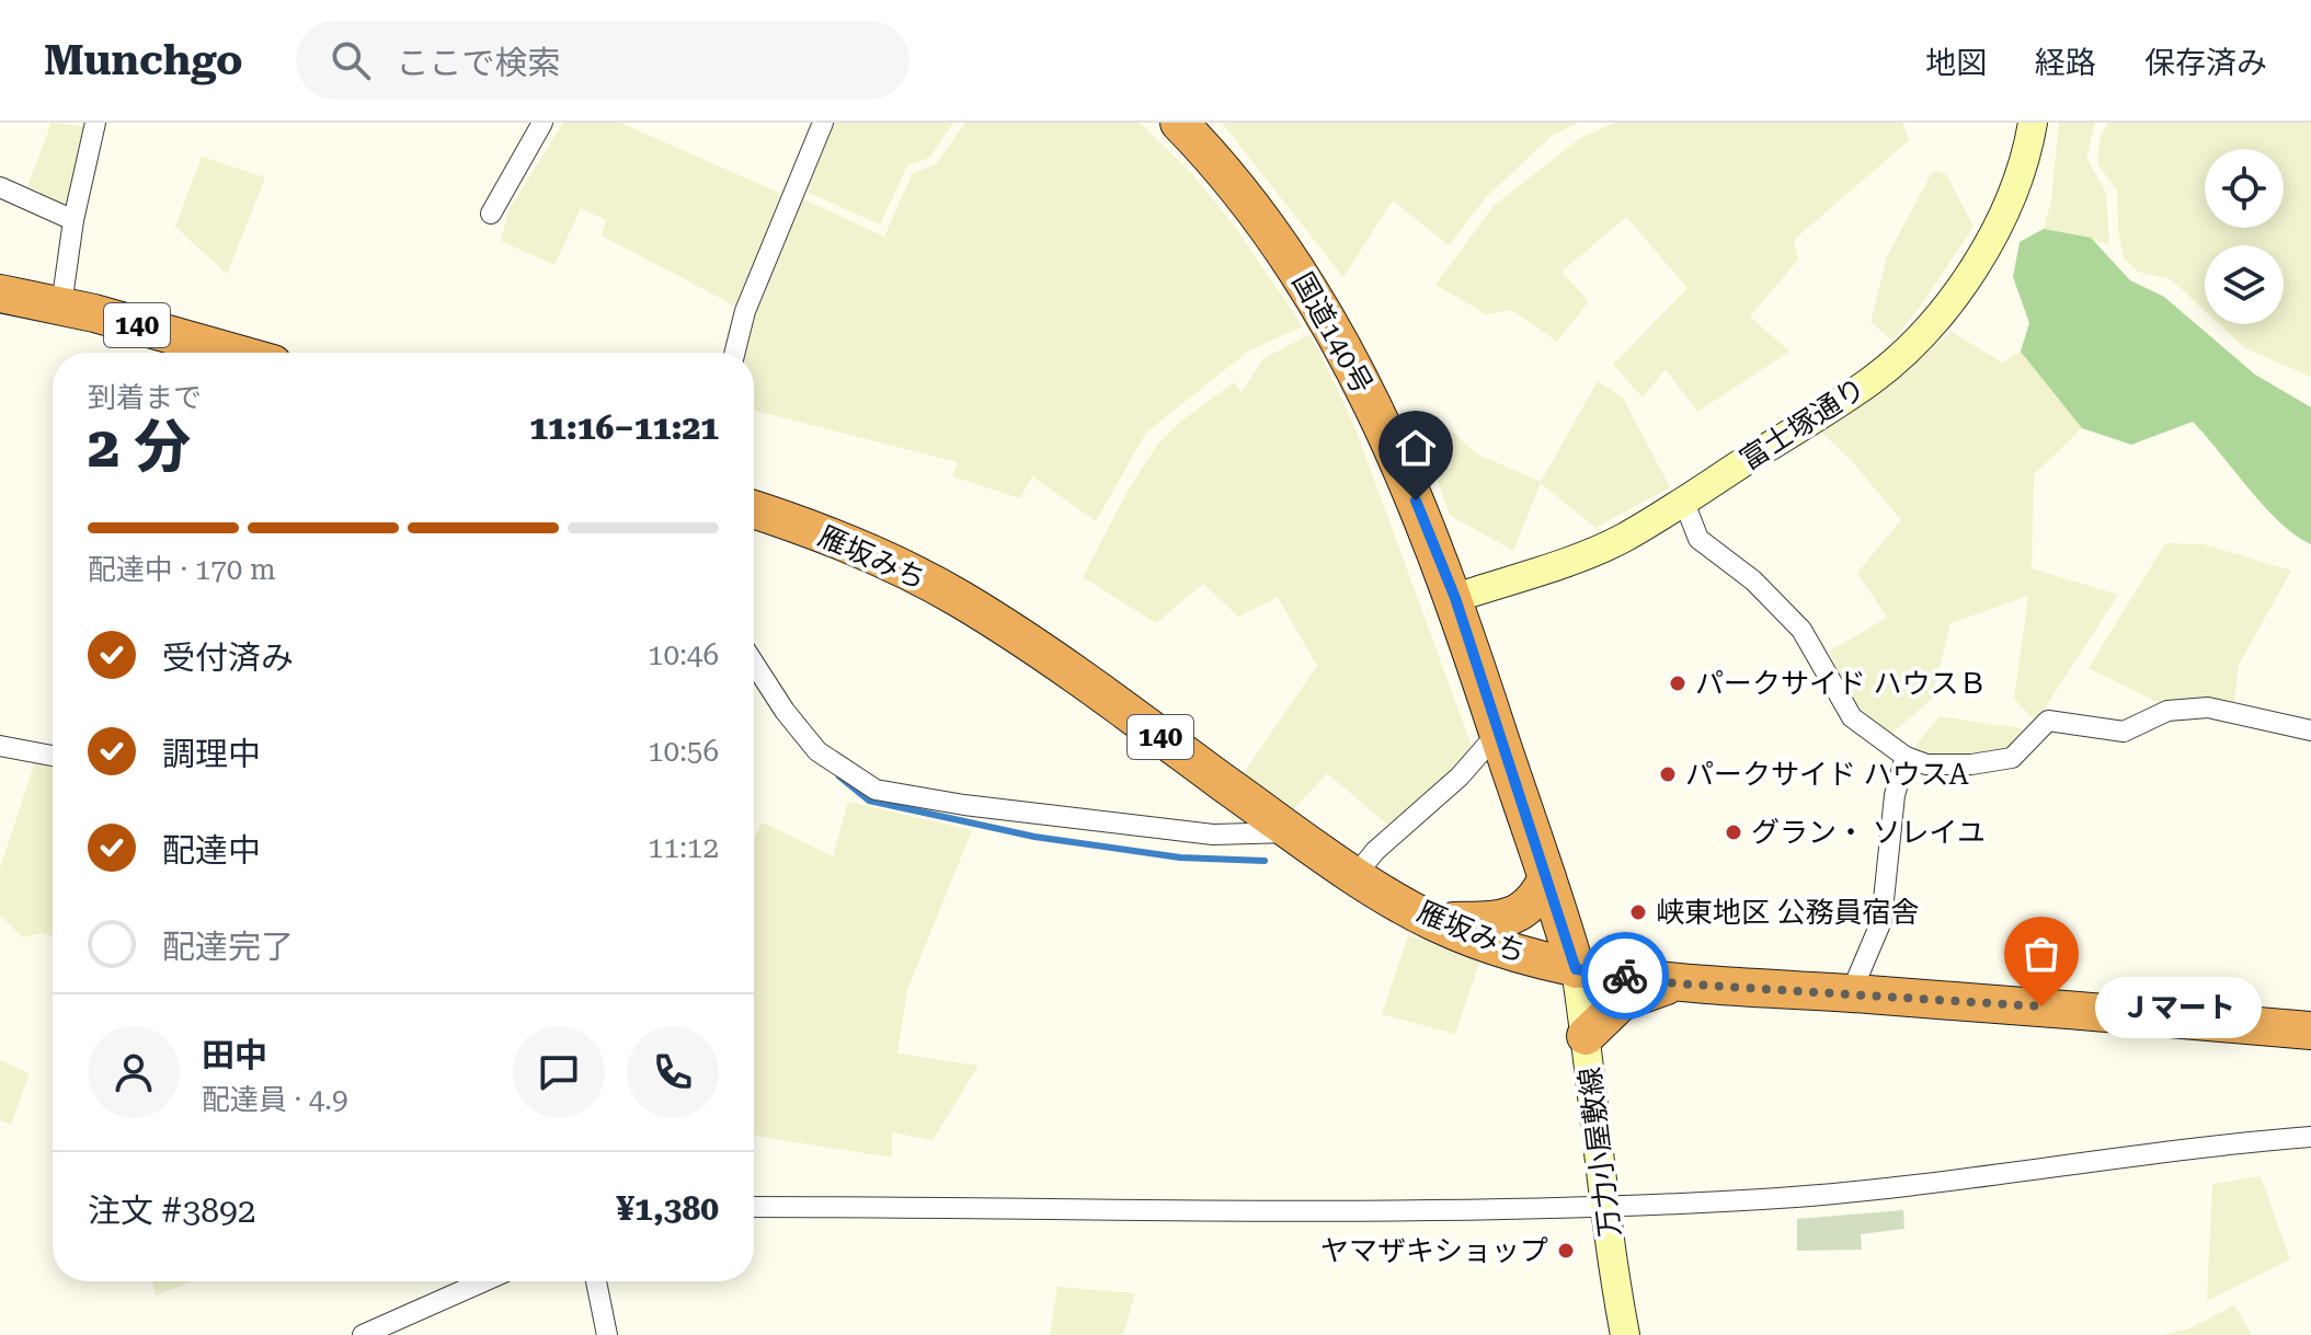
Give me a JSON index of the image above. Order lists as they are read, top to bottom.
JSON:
{
  "streets": {
    "highway": ["140", "国道140号", "雁坂みち"],
    "street": ["富士塚通り", "万力小屋敷線"]
  },
  "crossings": [
    ["国道140号", "富士塚通り"],
    ["国道140号", "雁坂みち"],
    ["国道140号", "万力小屋敷線"],
    ["雁坂みち", "万力小屋敷線"]
  ],
  "places": [
    "パークサイド ハウスＢ",
    "パークサイド ハウスA",
    "グラン・ ソレイユ",
    "峡東地区 公務員宿舎",
    "Ｊマート",
    "ヤマザキショップ"
  ],
  "page": {
    "header": "Munchgo",
    "search": "ここで検索",
    "nav": ["地図", "経路", "保存済み"],
    "heading": ["2 分", "到着まで", "11:16–11:21"],
    "panel": [
      "田中",
      "配達員 · 4.9",
      "注文 #3892",
      "¥1,380"
    ],
    "bar": "配達中 · 170 m",
    "list": [
      ["受付済み", "10:46"],
      ["調理中", "10:56"],
      ["配達中", "11:12"],
      "配達完了"
    ],
    "bubble": "Ｊマート"
  }
}
